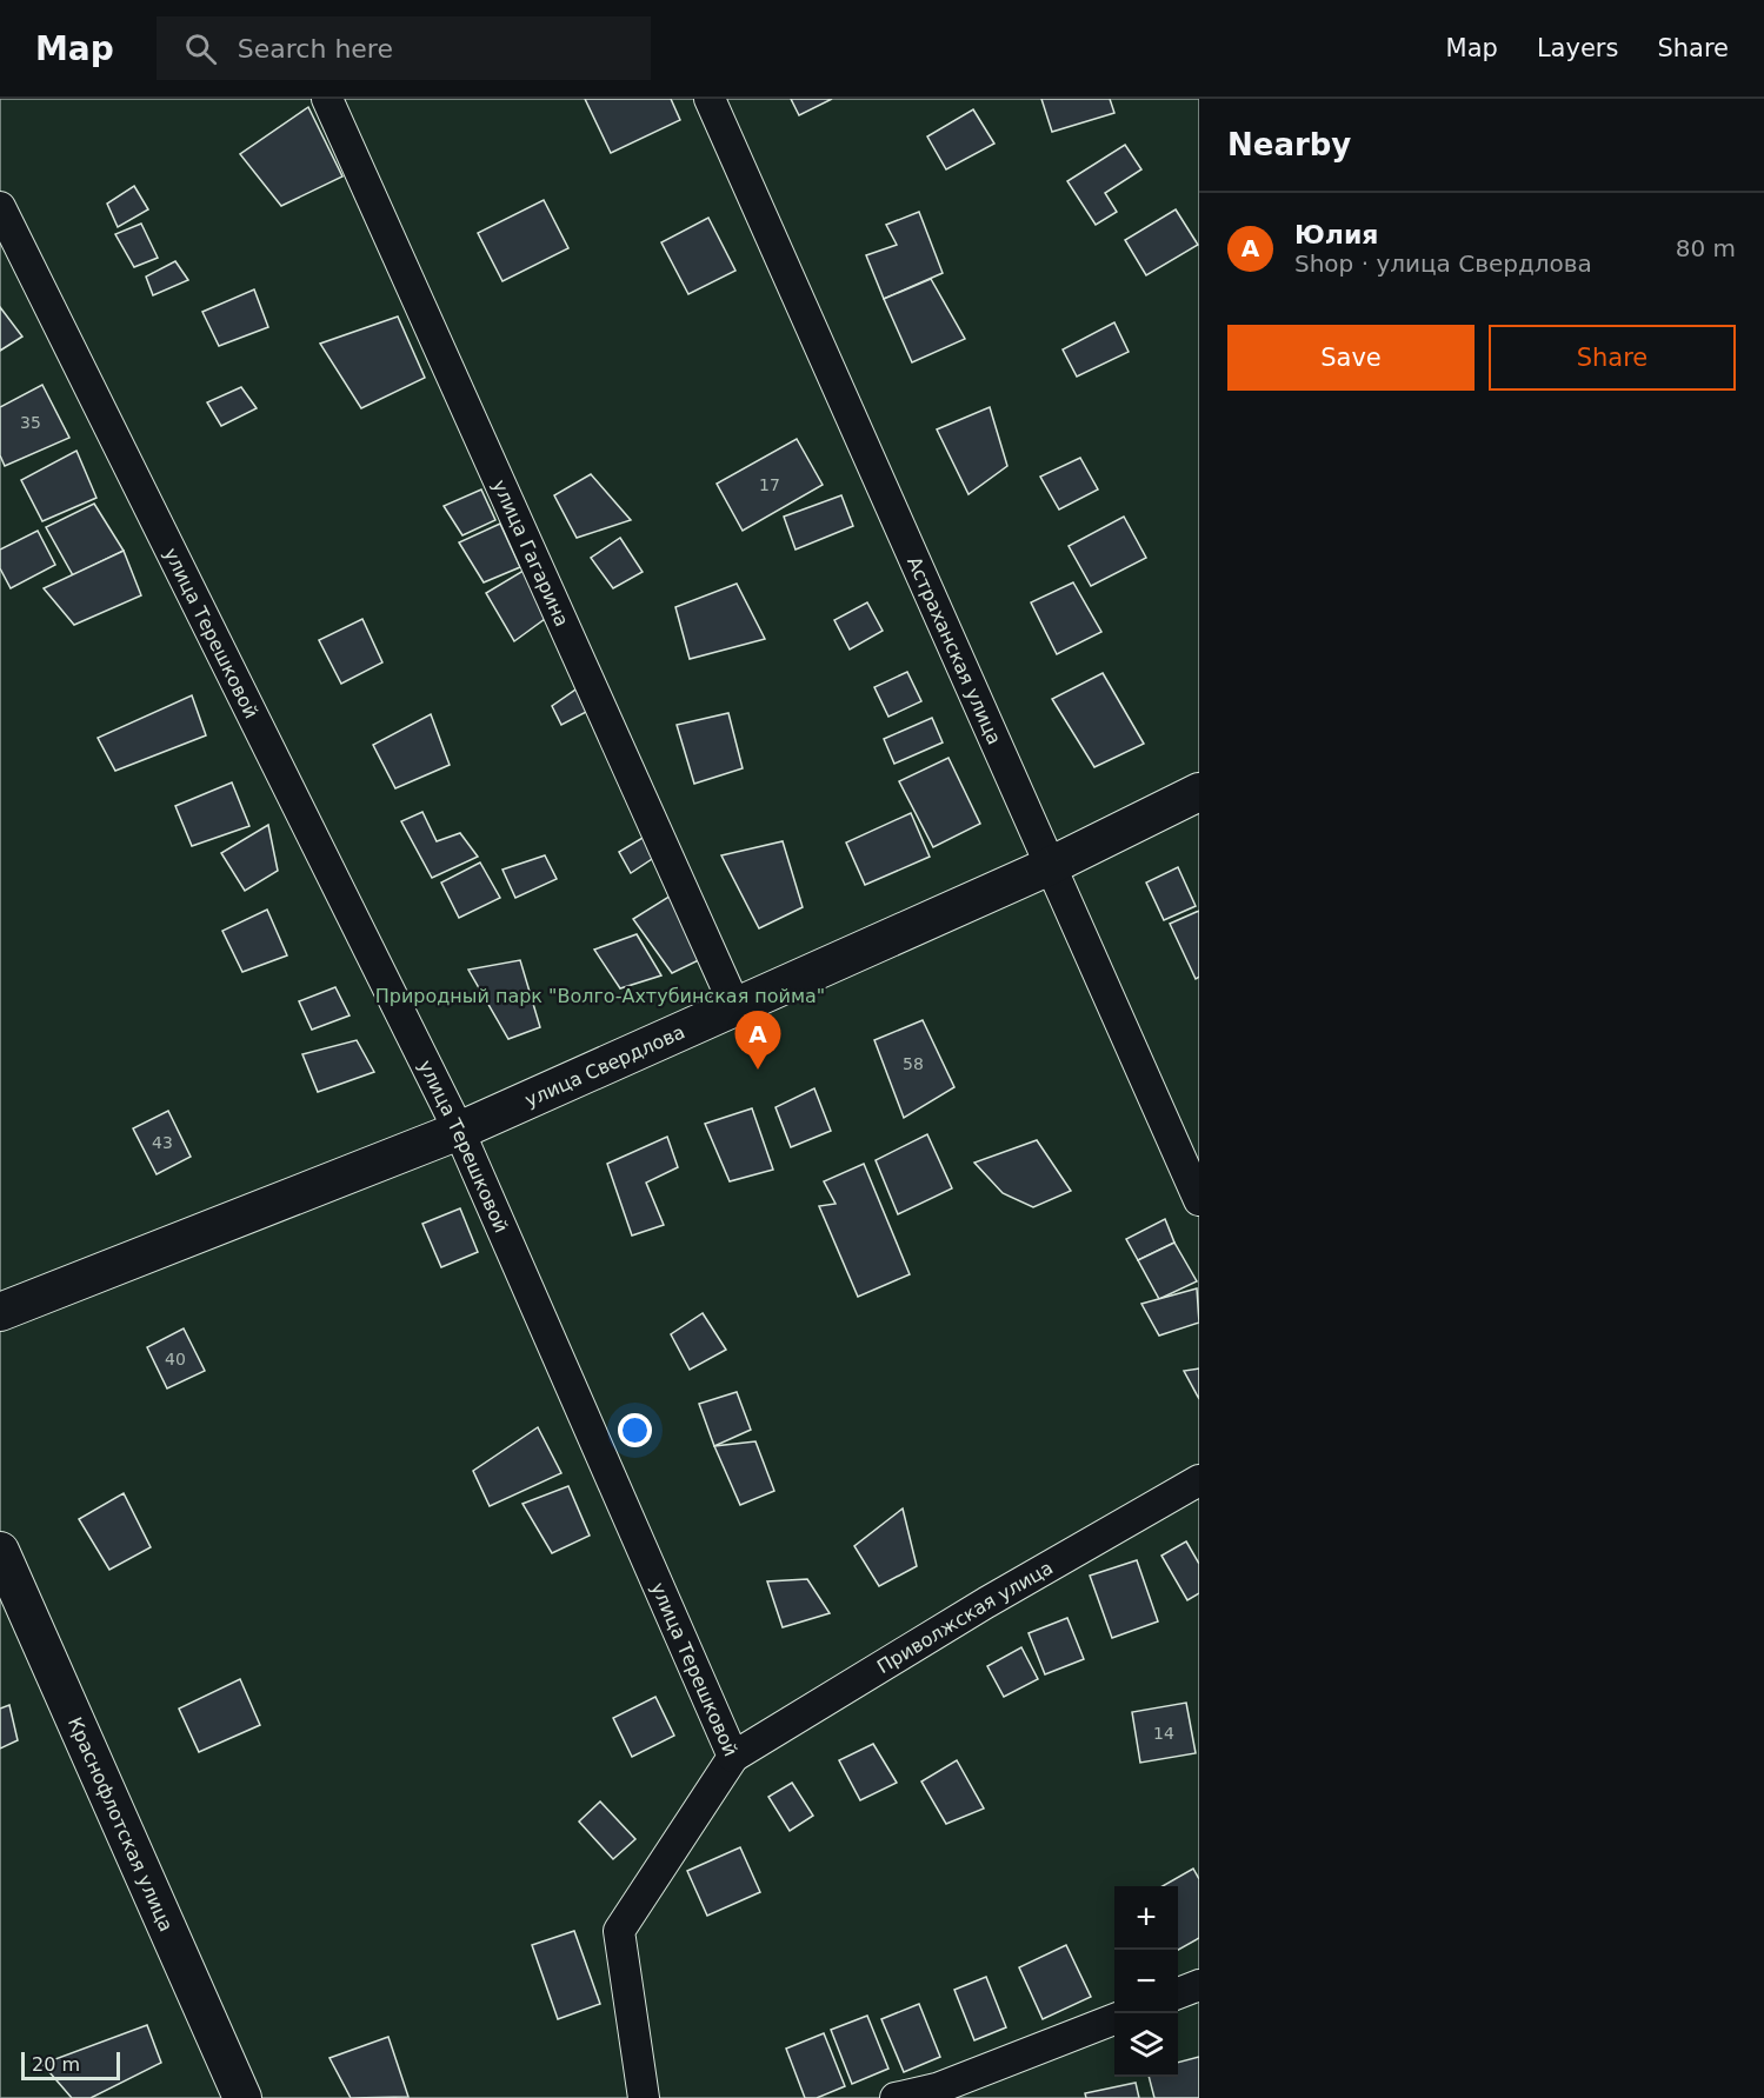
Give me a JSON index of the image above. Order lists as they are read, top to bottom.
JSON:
{
  "streets": {
    "street": [
      "улица Гагарина",
      "улица Терешковой",
      "Астраханская улица",
      "улица Свердлова",
      "Приволжская улица",
      "Краснофлотская улица"
    ]
  },
  "crossings": [
    ["улица Гагарина", "улица Свердлова"],
    ["улица Терешковой", "улица Свердлова"],
    ["улица Терешковой", "Приволжская улица"],
    ["Астраханская улица", "улица Свердлова"]
  ],
  "parks": ["Природный парк \"Волго-Ахтубинская пойма\""],
  "house_numbers": [
    "35",
    "17",
    "58",
    "43",
    "40",
    "14"
  ],
  "scale_bar": "20 m",
  "page": {
    "header": "Map",
    "search": "Search here",
    "nav": ["Map", "Layers", "Share"],
    "heading": "Nearby",
    "list": [
      {
        "mark": "A",
        "name": "Юлия",
        "note": "Shop · улица Свердлова",
        "value": "80 m"
      }
    ],
    "buttons": ["Save", "Share"],
    "pins": "A",
    "map_buttons": ["+", "−"],
    "scale": "20 m"
  }
}
